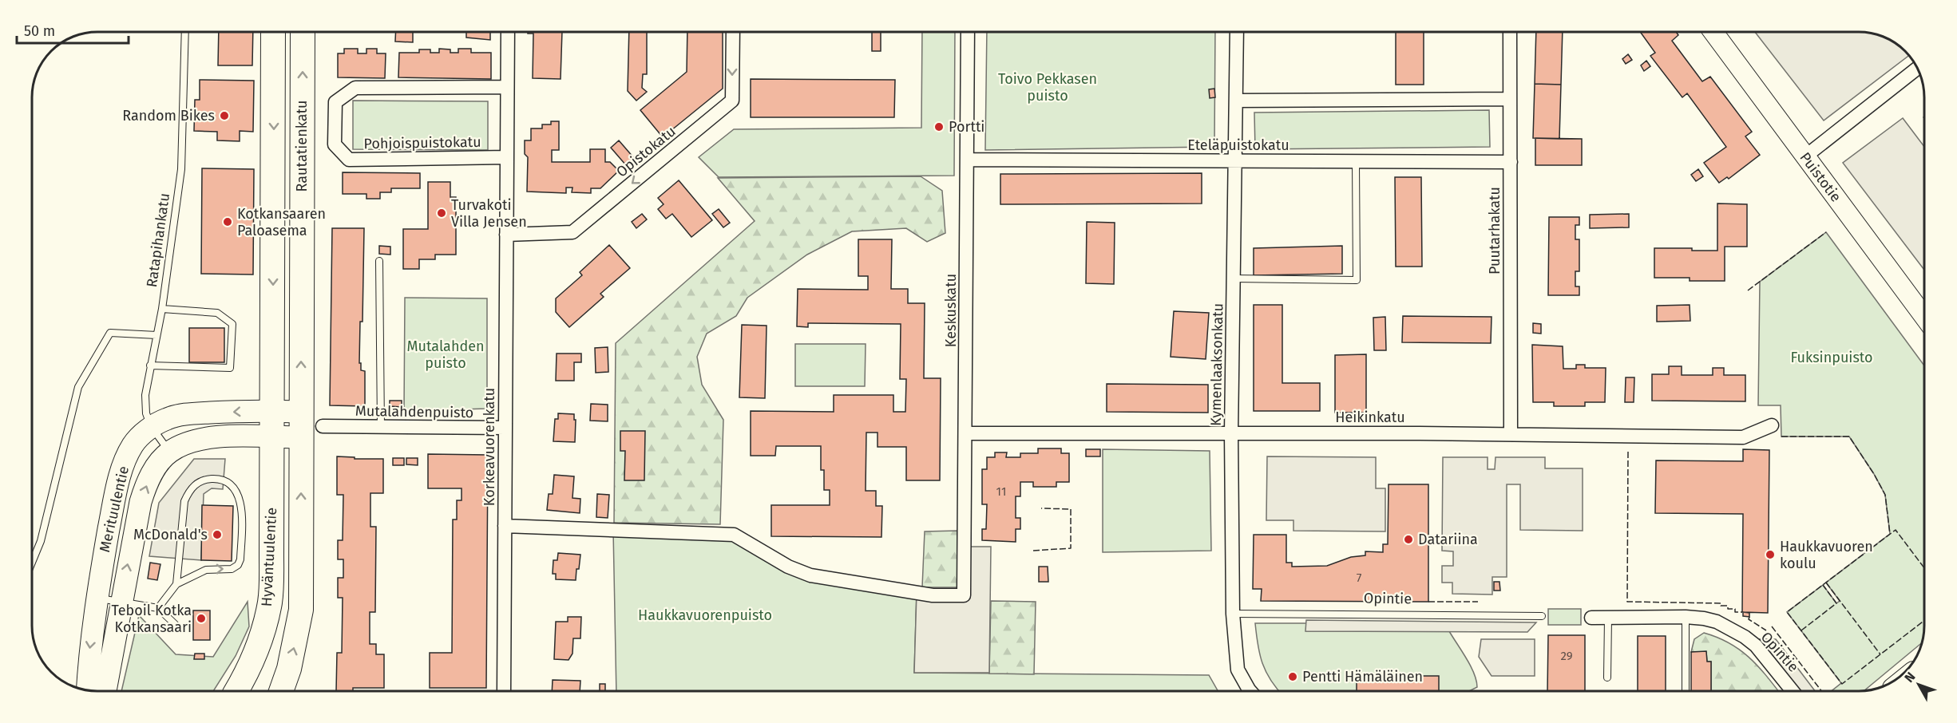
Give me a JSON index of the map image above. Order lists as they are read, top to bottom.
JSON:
{
  "streets": {
    "highway": ["Rautatienkatu", "Hyväntuulentie"],
    "main road": ["Puistotie", "Merituulentie"],
    "street": [
      "Pohjoispuistokatu",
      "Eteläpuistokatu",
      "Opistokatu",
      "Puutarhakatu",
      "Keskuskatu",
      "Kymenlaaksonkatu",
      "Mutalahdenpuisto",
      "Heikinkatu",
      "Korkeavuorenkatu",
      "Opintie"
    ],
    "lane": ["Ratapihankatu"]
  },
  "crossings": [
    ["Pohjoispuistokatu", "Korkeavuorenkatu"],
    ["Eteläpuistokatu", "Puutarhakatu"],
    ["Eteläpuistokatu", "Keskuskatu"],
    ["Eteläpuistokatu", "Kymenlaaksonkatu"],
    ["Rautatienkatu", "Merituulentie"],
    ["Rautatienkatu", "Hyväntuulentie"],
    ["Opistokatu", "Korkeavuorenkatu"],
    ["Puutarhakatu", "Heikinkatu"],
    ["Ratapihankatu", "Merituulentie"],
    ["Keskuskatu", "Heikinkatu"],
    ["Keskuskatu", "Korkeavuorenkatu"],
    ["Kymenlaaksonkatu", "Heikinkatu"],
    ["Kymenlaaksonkatu", "Opintie"],
    ["Mutalahdenpuisto", "Korkeavuorenkatu"],
    ["Merituulentie", "Hyväntuulentie"]
  ],
  "one_way": ["Opistokatu"],
  "parks": [
    "Toivo Pekkasen puisto",
    "Mutalahden puisto",
    "Fuksinpuisto",
    "Haukkavuorenpuisto"
  ],
  "places": [
    "Random Bikes",
    "Portti",
    "Turvakoti Villa Jensen",
    "Kotkansaaren Paloasema",
    "McDonald's",
    "Datariina",
    "Haukkavuoren koulu",
    "Teboil Kotka Kotkansaari",
    "Pentti Hämäläinen"
  ],
  "house_numbers": ["11", "7", "29"],
  "scale_bar": "50 m",
  "north": "top left"
}
